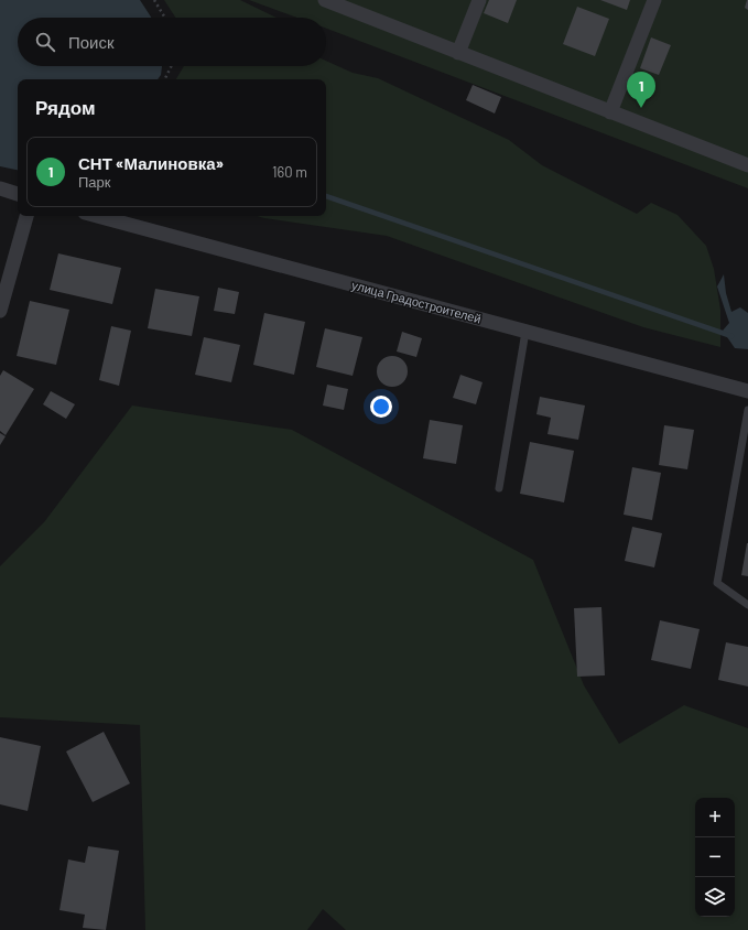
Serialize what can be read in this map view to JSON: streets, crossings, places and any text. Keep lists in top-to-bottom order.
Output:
{
  "streets": {
    "street": ["улица Градостроителей"]
  },
  "page": {
    "search": "Поиск",
    "pins": "1",
    "heading": "Рядом",
    "list": [
      {
        "mark": "1",
        "name": "СНТ «Малиновка»",
        "note": "Парк",
        "value": "160 m"
      }
    ],
    "map_buttons": ["+", "−"]
  }
}
